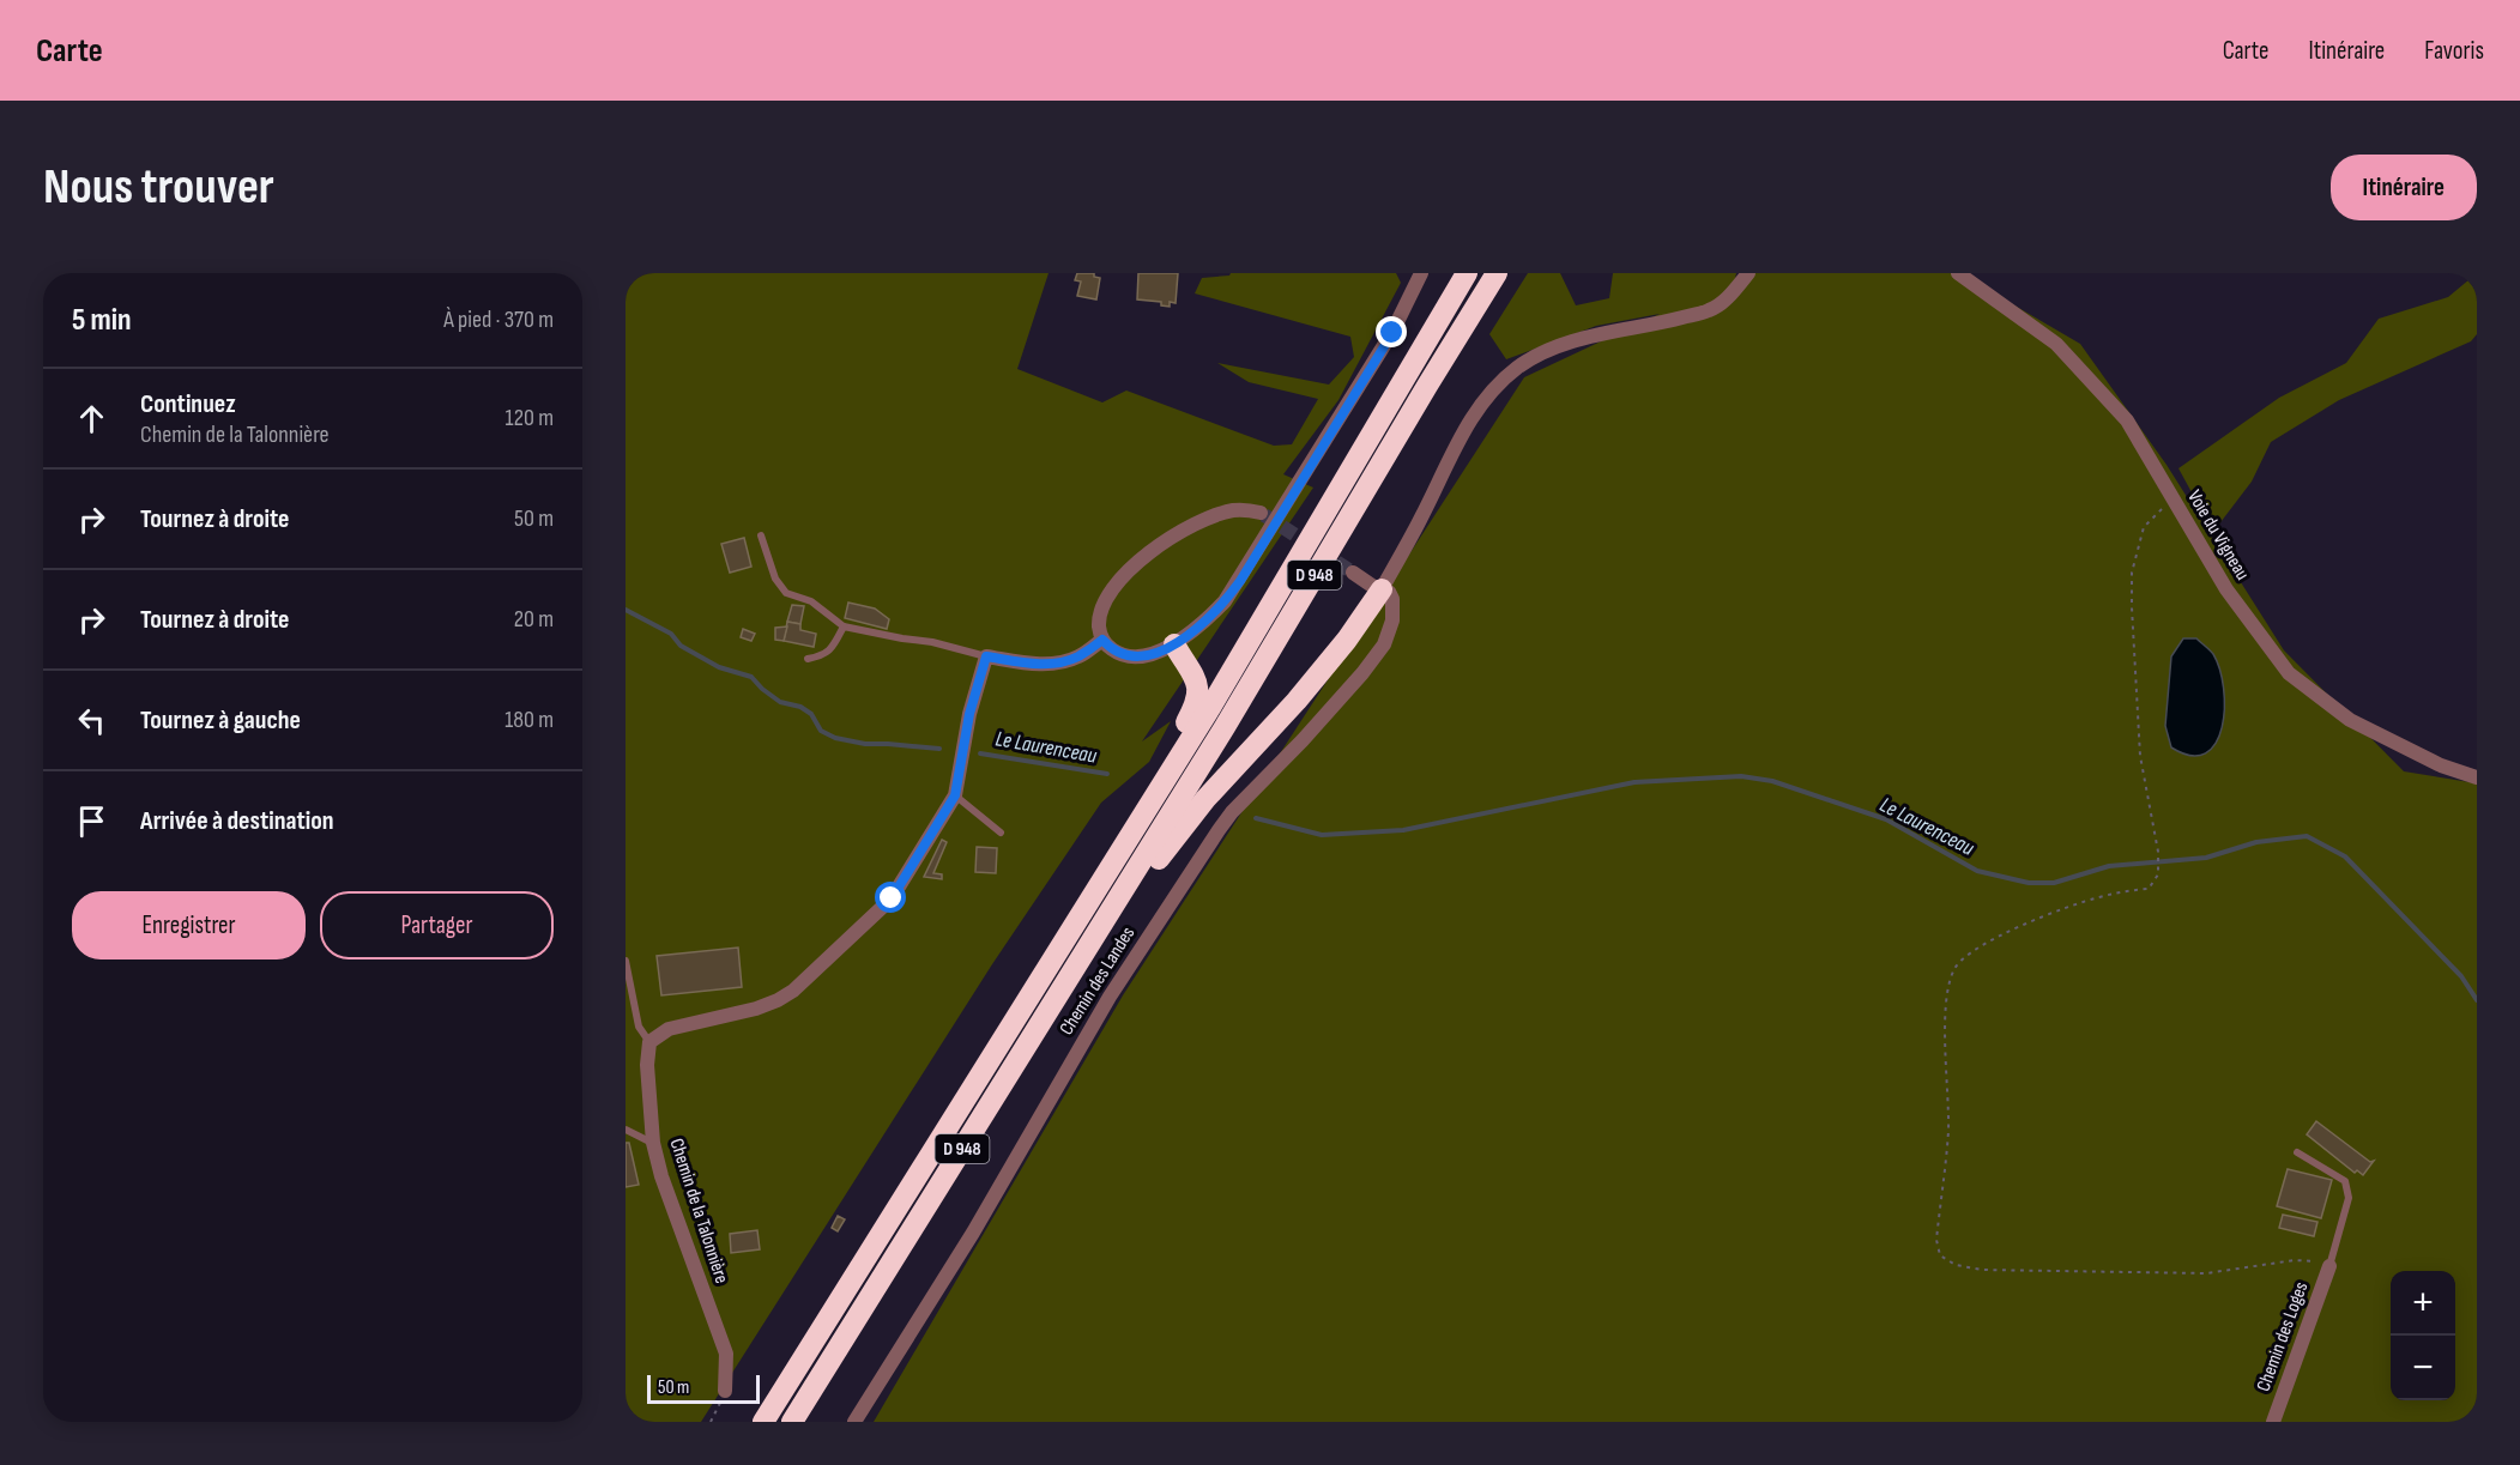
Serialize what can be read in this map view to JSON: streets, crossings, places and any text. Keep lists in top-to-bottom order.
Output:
{
  "streets": {
    "highway": ["D 948"],
    "street": [
      "Voie du Vigneau",
      "Chemin des Landes",
      "Chemin de la Talonnière",
      "Chemin des Loges"
    ]
  },
  "water": ["Le Laurenceau"],
  "scale_bar": "50 m",
  "page": {
    "header": "Carte",
    "nav": ["Carte", "Itinéraire", "Favoris"],
    "buttons": [
      "Itinéraire",
      ["Enregistrer", "Partager"]
    ],
    "title": "Nous trouver",
    "heading": ["5 min", "À pied · 370 m"],
    "list": [
      ["Continuez", "Chemin de la Talonnière", "120 m"],
      ["Tournez à droite", "50 m"],
      ["Tournez à droite", "20 m"],
      ["Tournez à gauche", "180 m"],
      "Arrivée à destination"
    ],
    "map_buttons": ["+", "−"],
    "scale": "50 m"
  }
}
